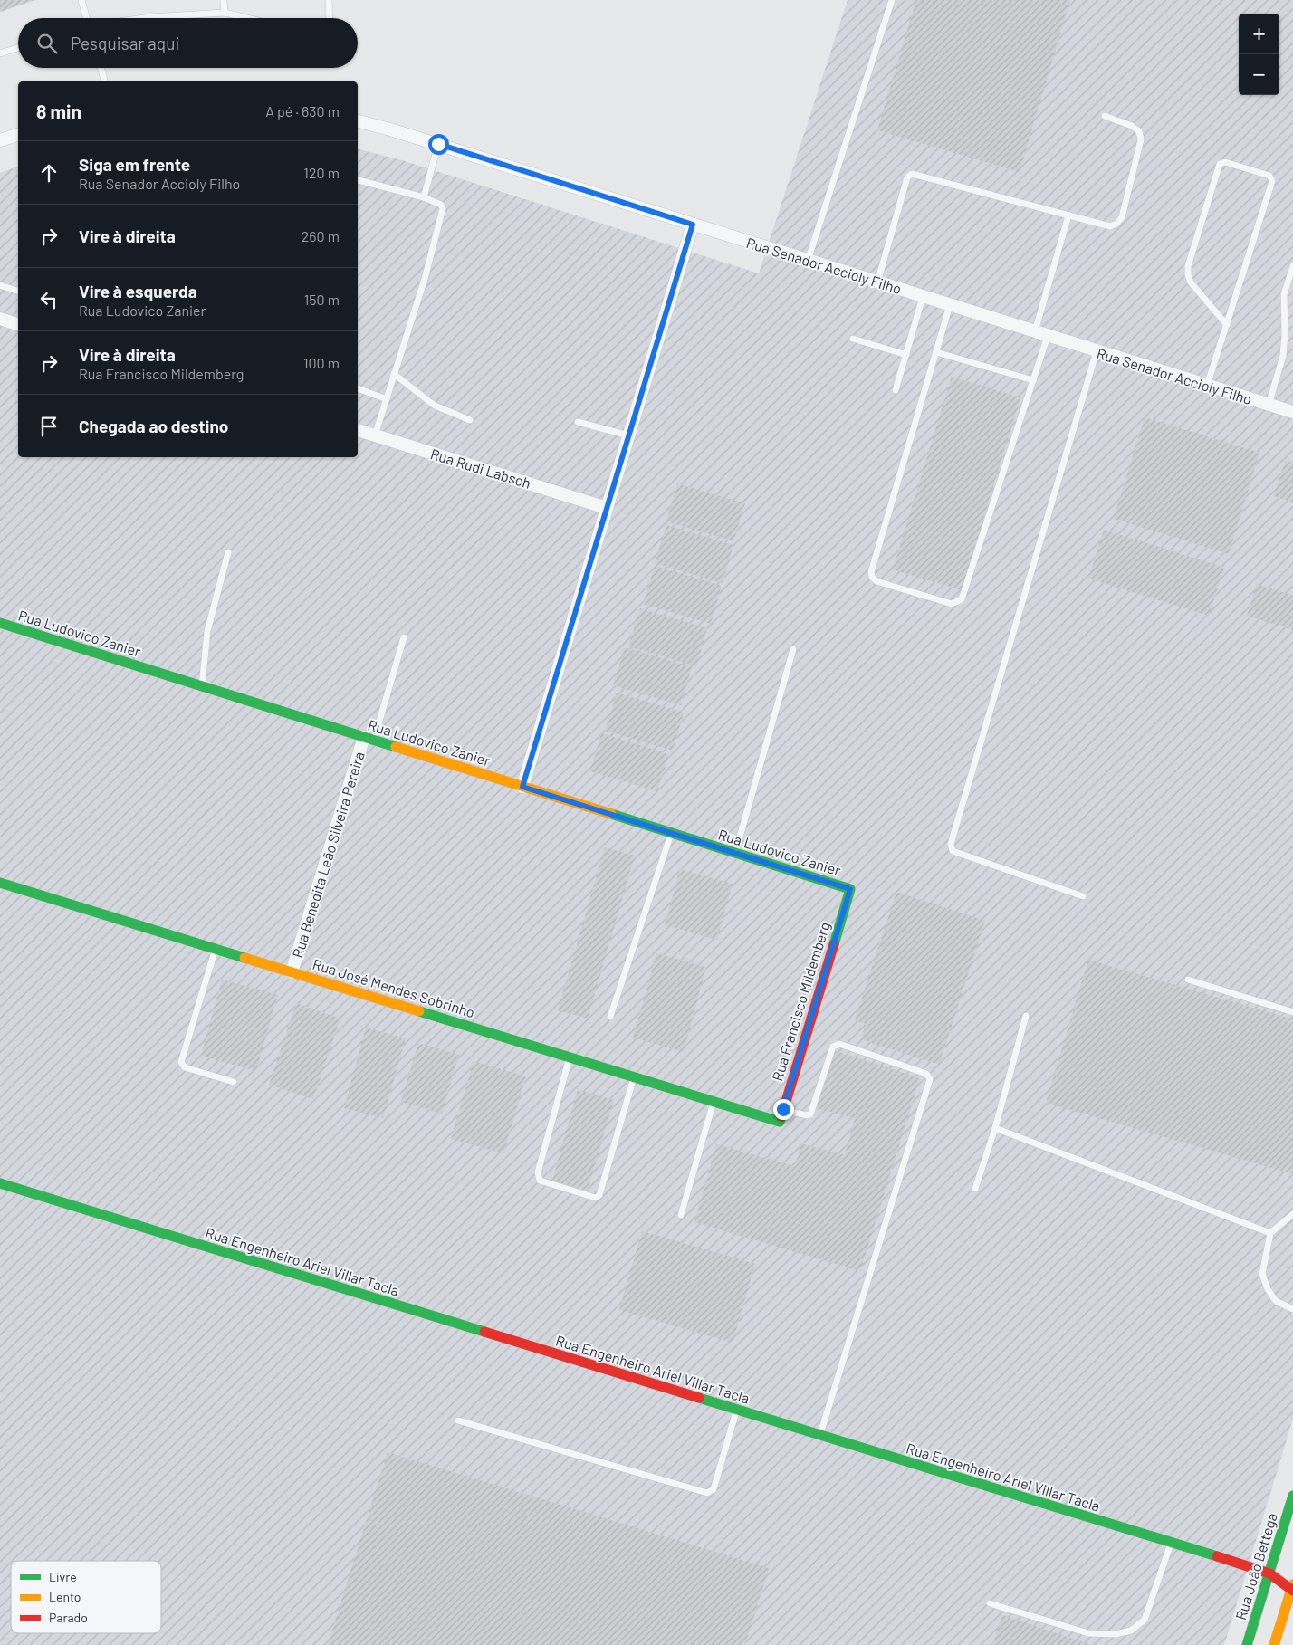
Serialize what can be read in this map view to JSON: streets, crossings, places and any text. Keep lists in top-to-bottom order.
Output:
{
  "streets": {
    "street": [
      "Rua Senador Accioly Filho",
      "Rua Rudi Labsch",
      "Rua Ludovico Zanier",
      "Rua Benedita Leão Silveira Pereira",
      "Rua José Mendes Sobrinho",
      "Rua Francisco Mildemberg",
      "Rua Engenheiro Ariel Villar Tacla",
      "Rua João Bettega"
    ]
  },
  "crossings": [
    ["Rua Ludovico Zanier", "Rua Benedita Leão Silveira Pereira"],
    ["Rua Ludovico Zanier", "Rua Francisco Mildemberg"],
    ["Rua Benedita Leão Silveira Pereira", "Rua José Mendes Sobrinho"],
    ["Rua José Mendes Sobrinho", "Rua Francisco Mildemberg"],
    ["Rua Engenheiro Ariel Villar Tacla", "Rua João Bettega"]
  ],
  "legend": ["Livre", "Lento", "Parado"],
  "page": {
    "map_buttons": ["+", "−"],
    "search": "Pesquisar aqui",
    "heading": ["8 min", "A pé · 630 m"],
    "list": [
      ["Siga em frente", "Rua Senador Accioly Filho", "120 m"],
      ["Vire à direita", "260 m"],
      ["Vire à esquerda", "Rua Ludovico Zanier", "150 m"],
      ["Vire à direita", "Rua Francisco Mildemberg", "100 m"],
      "Chegada ao destino"
    ]
  }
}
